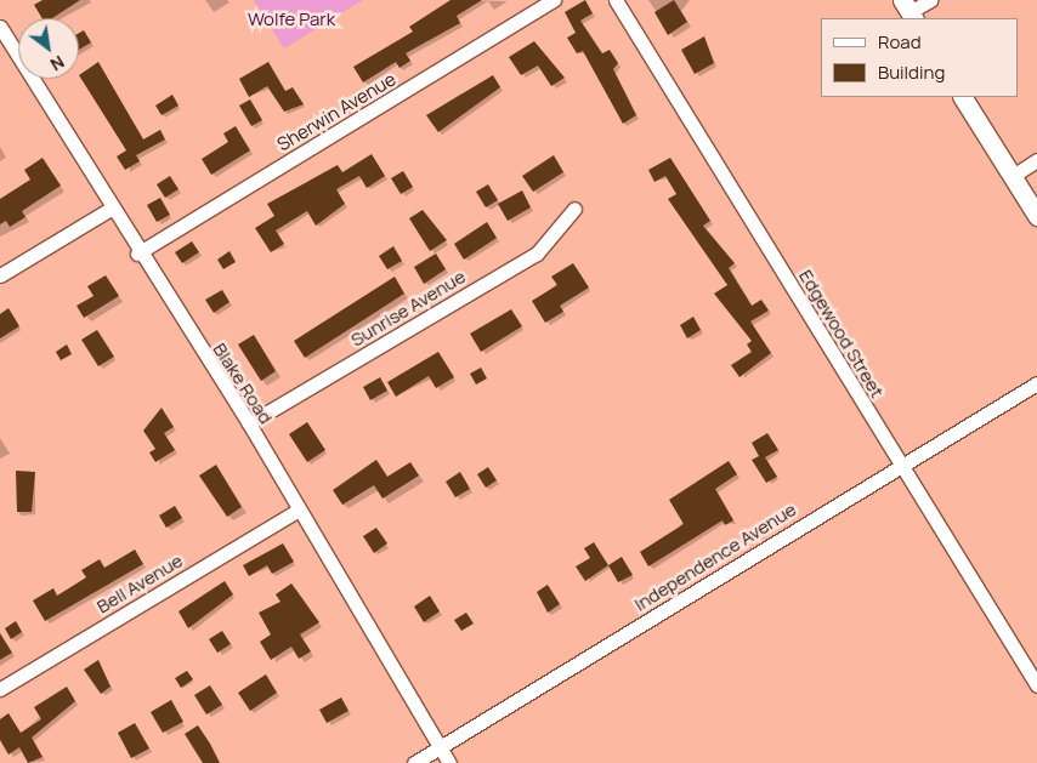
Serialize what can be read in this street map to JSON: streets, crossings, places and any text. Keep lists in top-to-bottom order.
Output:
{
  "streets": {
    "street": [
      "Sherwin Avenue",
      "Sunrise Avenue",
      "Edgewood Street",
      "Blake Road",
      "Independence Avenue",
      "Bell Avenue"
    ]
  },
  "crossings": [
    ["Sherwin Avenue", "Blake Road"],
    ["Sunrise Avenue", "Blake Road"],
    ["Edgewood Street", "Independence Avenue"],
    ["Blake Road", "Independence Avenue"],
    ["Blake Road", "Bell Avenue"]
  ],
  "parks": ["Wolfe Park"],
  "legend": ["Road", "Building"],
  "north": "bottom right"
}
